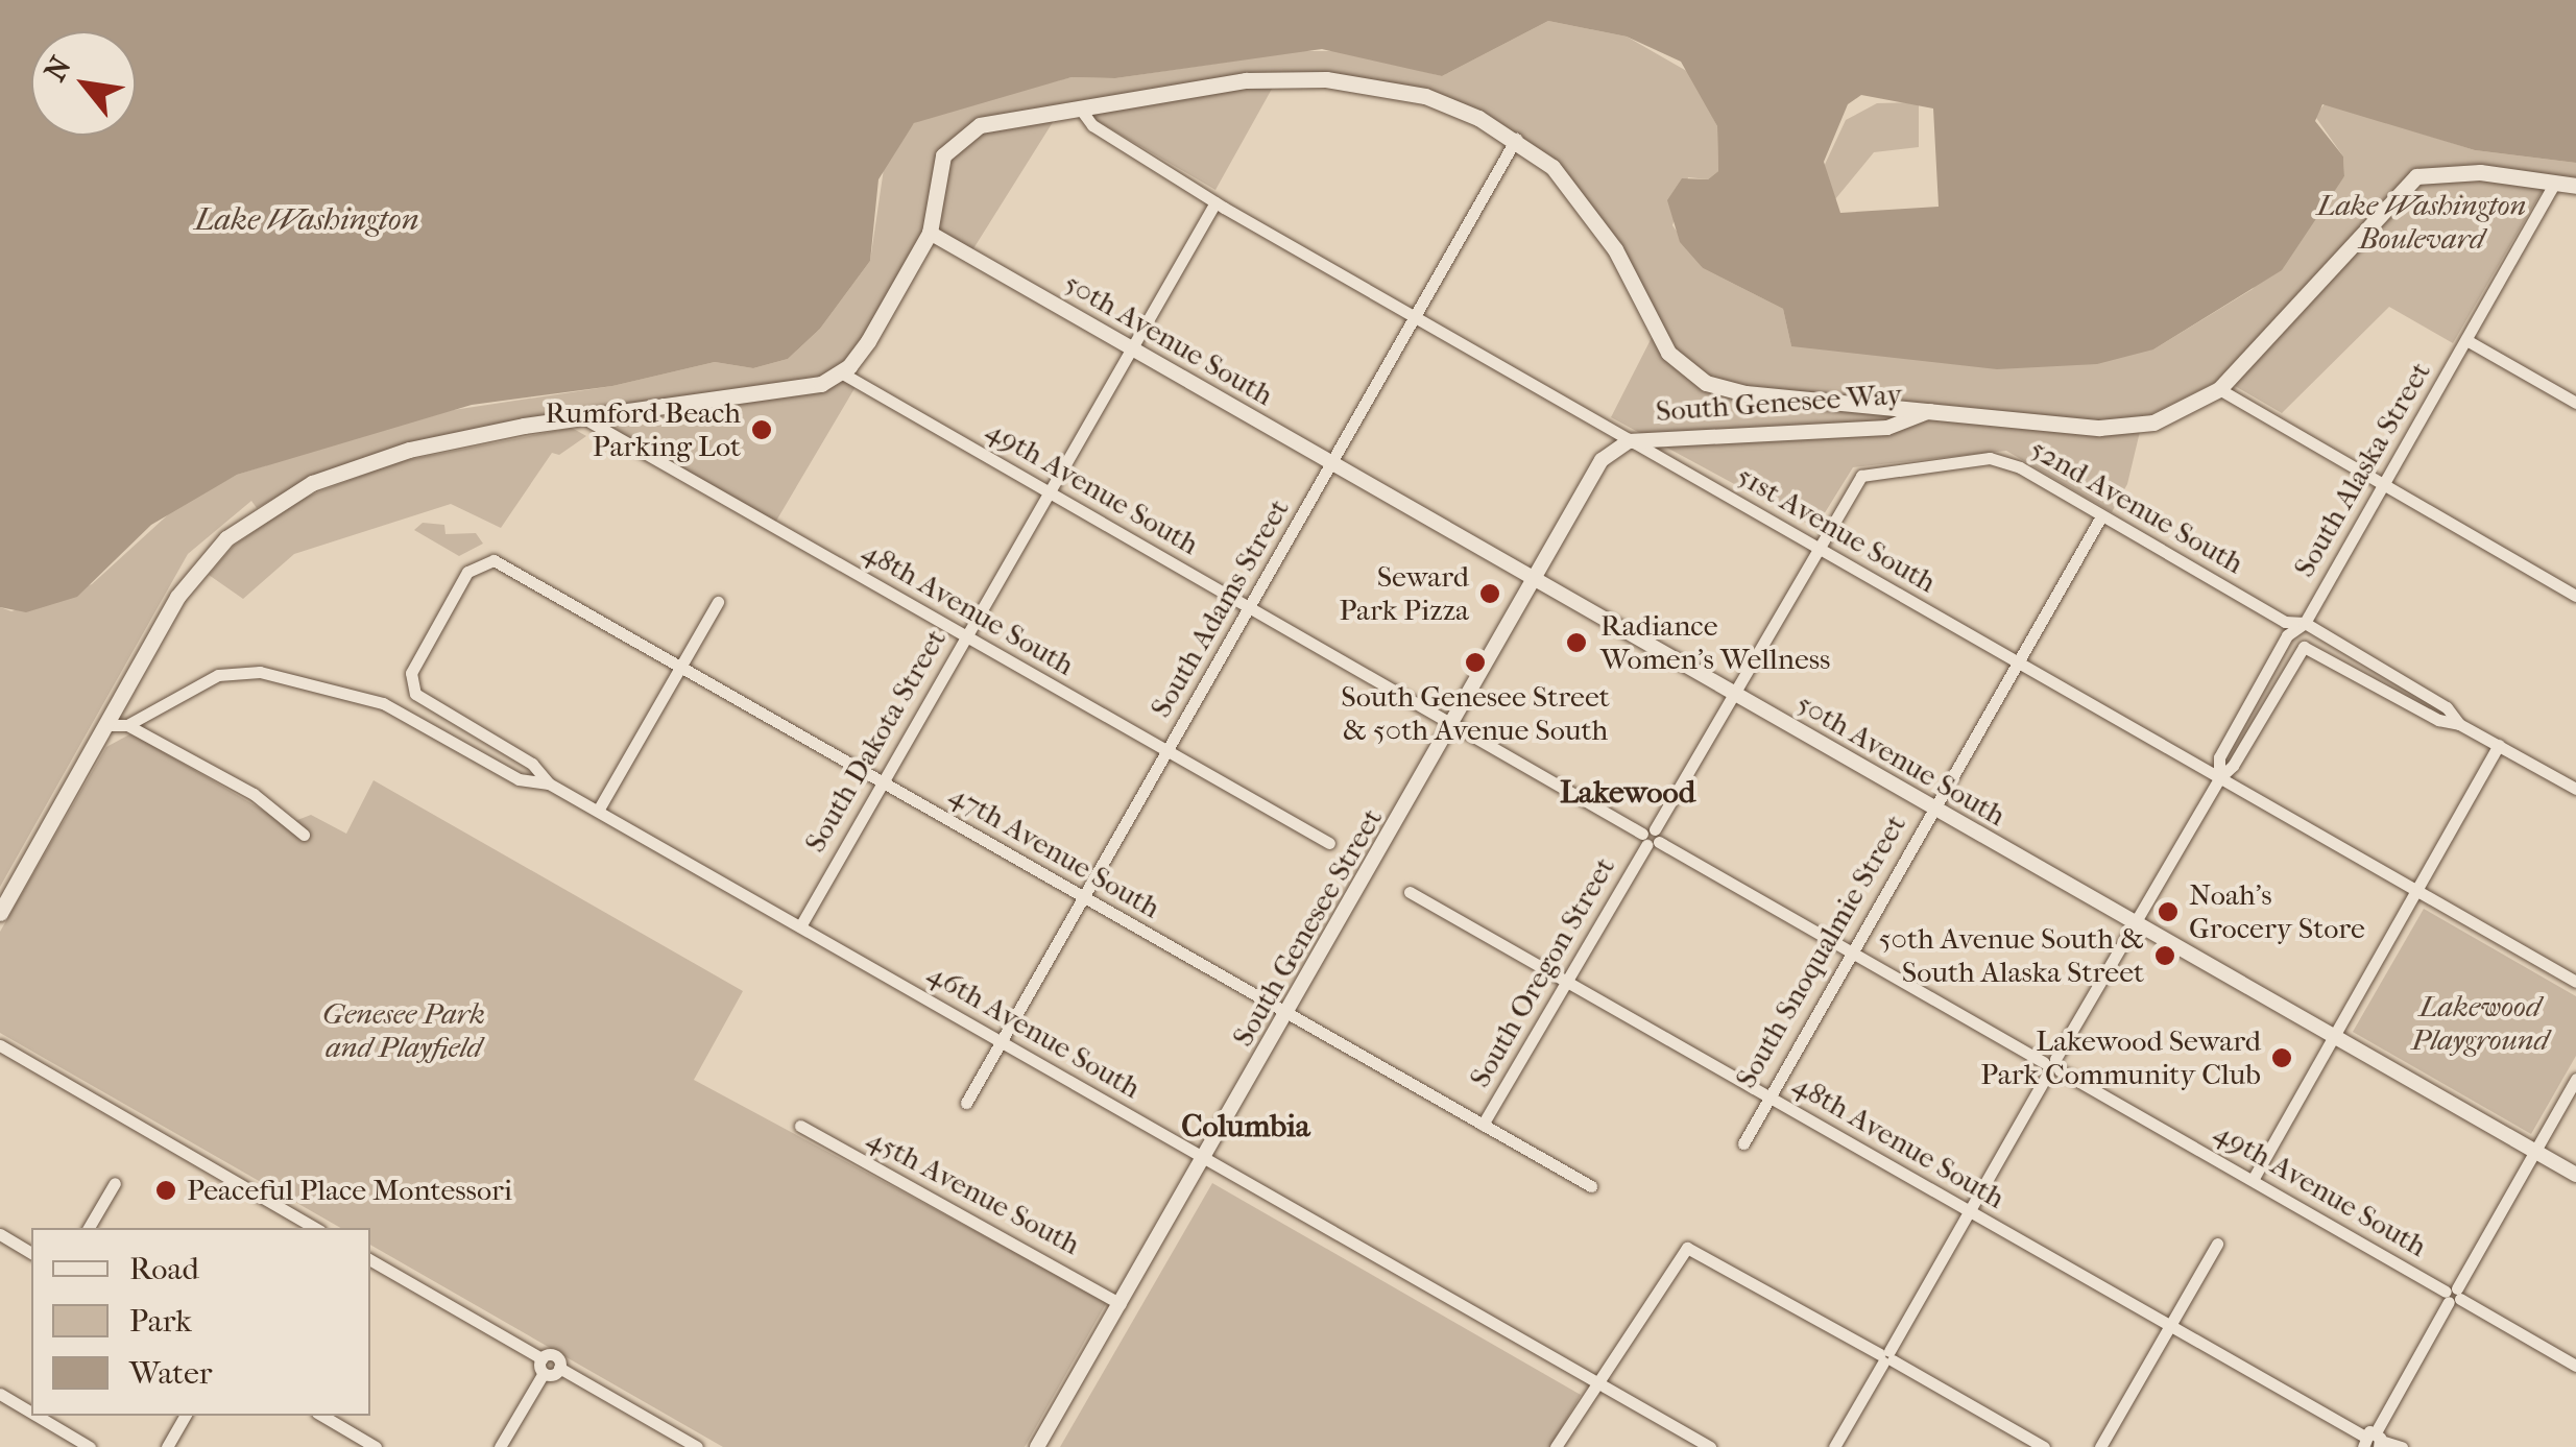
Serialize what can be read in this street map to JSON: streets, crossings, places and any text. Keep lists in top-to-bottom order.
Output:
{
  "streets": {
    "street": [
      "50th Avenue South",
      "South Genesee Way",
      "South Alaska Street",
      "49th Avenue South",
      "52nd Avenue South",
      "51st Avenue South",
      "48th Avenue South",
      "South Adams Street",
      "South Dakota Street",
      "47th Avenue South",
      "South Genesee Street",
      "South Snoqualmie Street",
      "South Oregon Street",
      "46th Avenue South",
      "45th Avenue South"
    ]
  },
  "crossings": [
    ["50th Avenue South", "South Alaska Street"],
    ["50th Avenue South", "South Adams Street"],
    ["50th Avenue South", "South Dakota Street"],
    ["50th Avenue South", "South Genesee Street"],
    ["50th Avenue South", "South Snoqualmie Street"],
    ["50th Avenue South", "South Oregon Street"],
    ["South Genesee Way", "51st Avenue South"],
    ["South Genesee Way", "South Genesee Street"],
    ["South Alaska Street", "49th Avenue South"],
    ["South Alaska Street", "52nd Avenue South"],
    ["South Alaska Street", "51st Avenue South"],
    ["South Alaska Street", "48th Avenue South"],
    ["49th Avenue South", "South Adams Street"],
    ["49th Avenue South", "South Dakota Street"],
    ["49th Avenue South", "South Genesee Street"],
    ["49th Avenue South", "South Snoqualmie Street"],
    ["49th Avenue South", "South Oregon Street"],
    ["52nd Avenue South", "South Snoqualmie Street"],
    ["52nd Avenue South", "South Oregon Street"],
    ["51st Avenue South", "South Adams Street"],
    ["51st Avenue South", "South Dakota Street"],
    ["51st Avenue South", "South Genesee Street"],
    ["51st Avenue South", "South Snoqualmie Street"],
    ["51st Avenue South", "South Oregon Street"],
    ["48th Avenue South", "South Adams Street"],
    ["48th Avenue South", "South Dakota Street"],
    ["48th Avenue South", "South Snoqualmie Street"],
    ["48th Avenue South", "South Oregon Street"],
    ["South Adams Street", "47th Avenue South"],
    ["South Adams Street", "46th Avenue South"],
    ["South Dakota Street", "47th Avenue South"],
    ["South Dakota Street", "46th Avenue South"],
    ["47th Avenue South", "South Genesee Street"],
    ["47th Avenue South", "South Oregon Street"],
    ["47th Avenue South", "46th Avenue South"],
    ["South Genesee Street", "46th Avenue South"],
    ["South Genesee Street", "45th Avenue South"]
  ],
  "districts": ["Lakewood", "Columbia"],
  "water": ["Lake Washington"],
  "parks": ["Lake Washington Boulevard", "Lakewood Playground", "Genesee Park and Playfield"],
  "places": [
    "Rumford Beach Parking Lot",
    "Seward Park Pizza",
    "Radiance Women's Wellness",
    "South Genesee Street & 50th Avenue South",
    "Noah's Grocery Store",
    "50th Avenue South & South Alaska Street",
    "Lakewood Seward Park Community Club",
    "Peaceful Place Montessori"
  ],
  "legend": ["Road", "Park", "Water"],
  "north": "top left"
}
